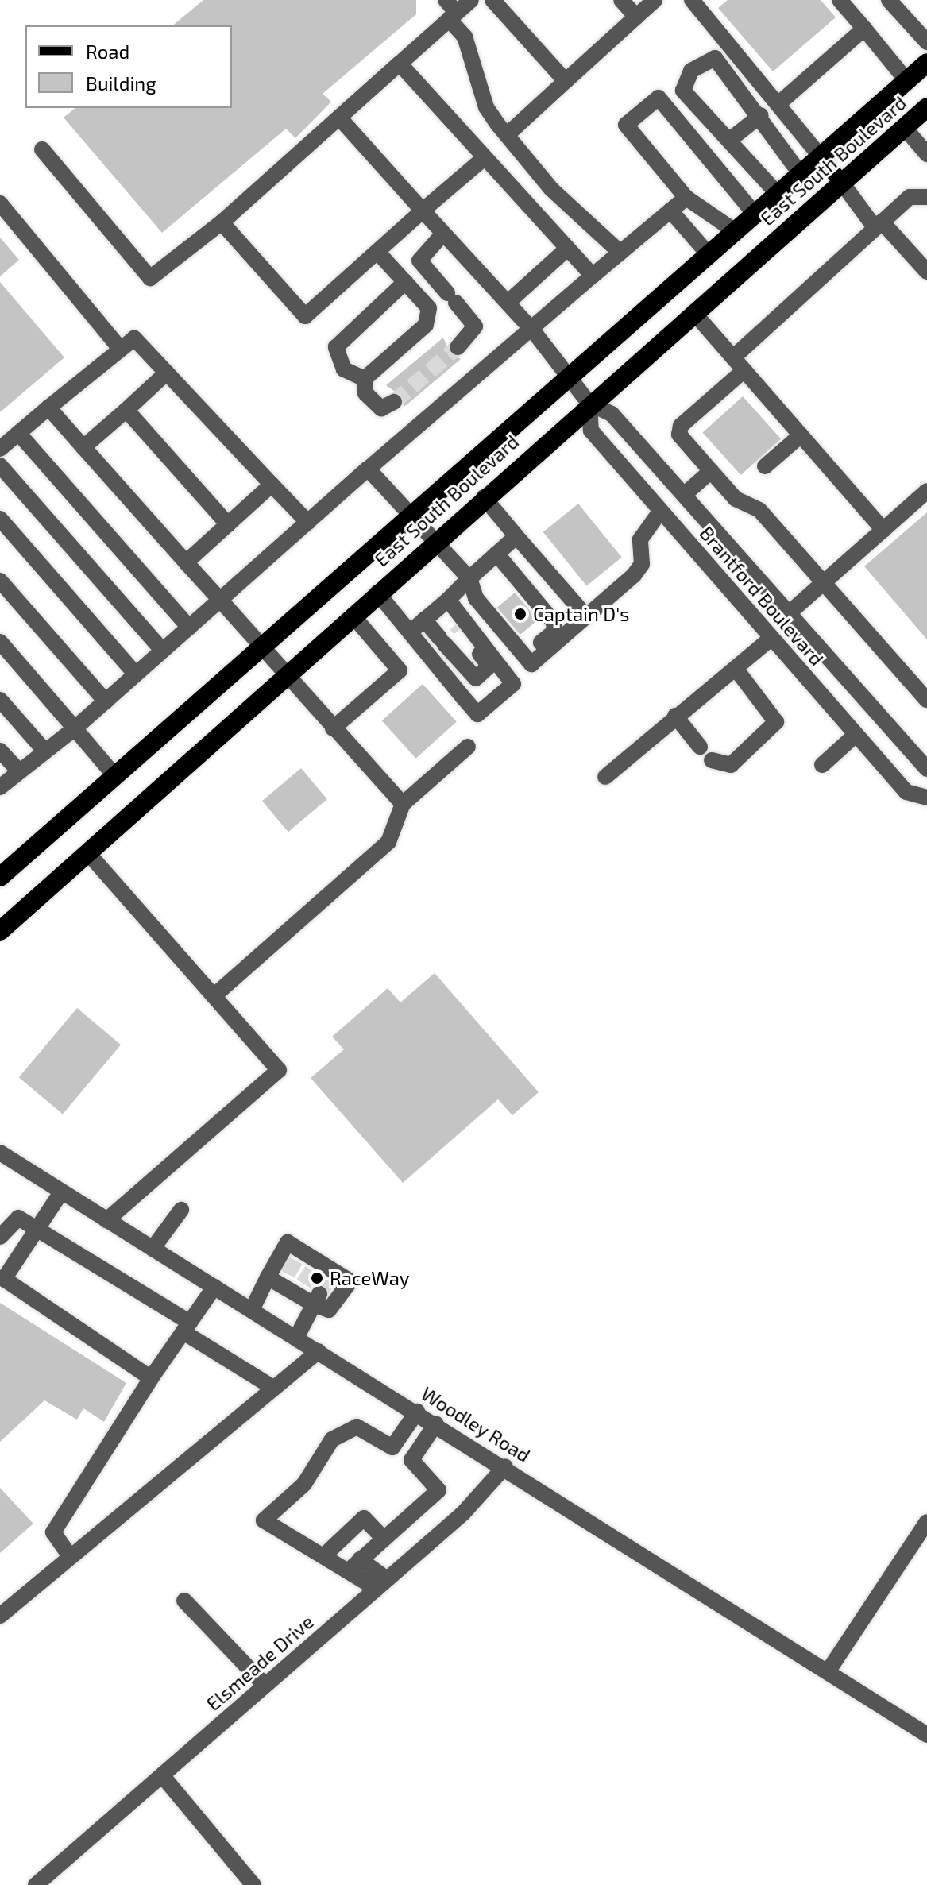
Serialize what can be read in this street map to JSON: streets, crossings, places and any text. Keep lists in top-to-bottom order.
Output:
{
  "streets": {
    "highway": ["East South Boulevard"],
    "street": ["Brantford Boulevard", "Woodley Road", "Elsmeade Drive"]
  },
  "crossings": [
    ["East South Boulevard", "Brantford Boulevard"],
    ["Woodley Road", "Elsmeade Drive"]
  ],
  "places": ["Captain D's", "RaceWay"],
  "legend": ["Road", "Building"]
}
